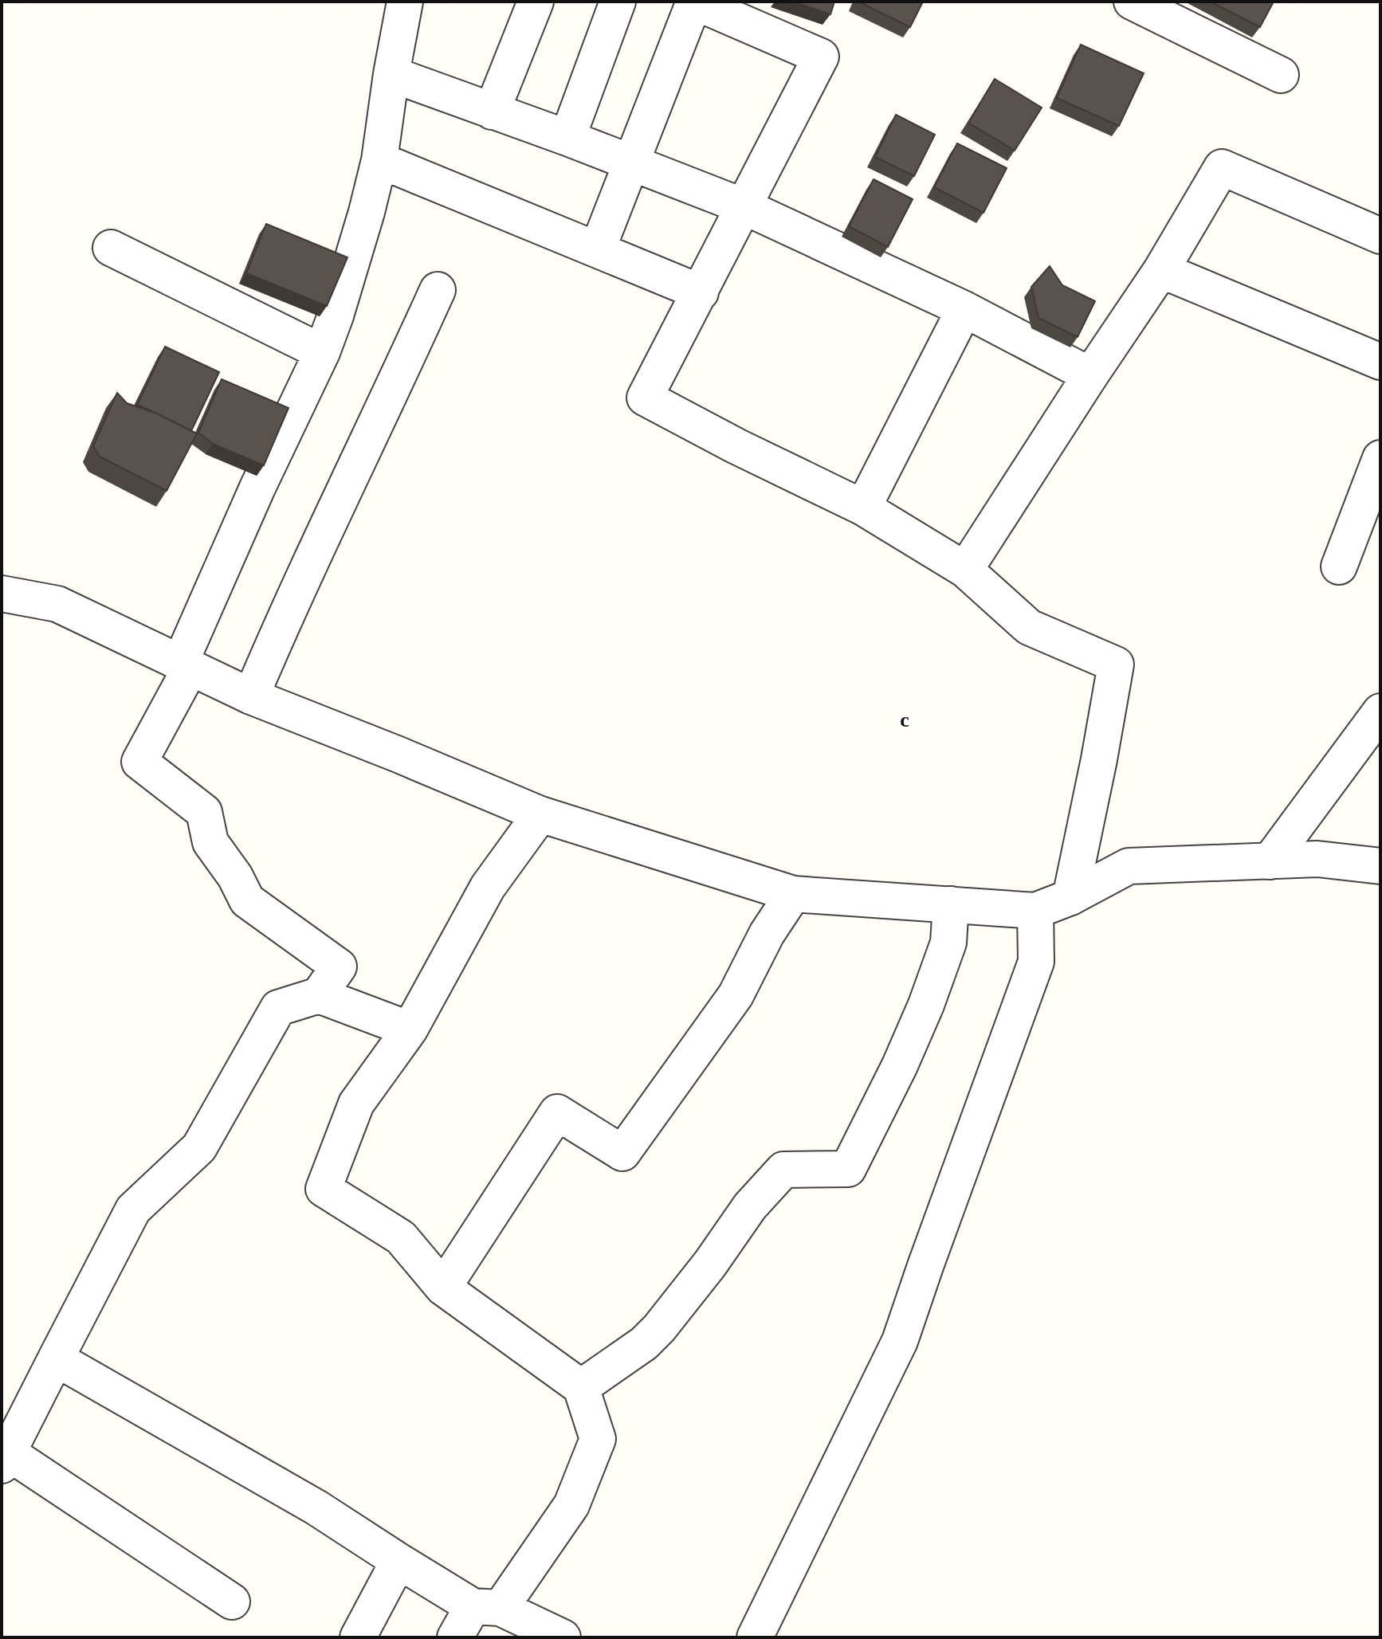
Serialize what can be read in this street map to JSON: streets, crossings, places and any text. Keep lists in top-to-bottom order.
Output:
{
  "districts": ["c"]
}
